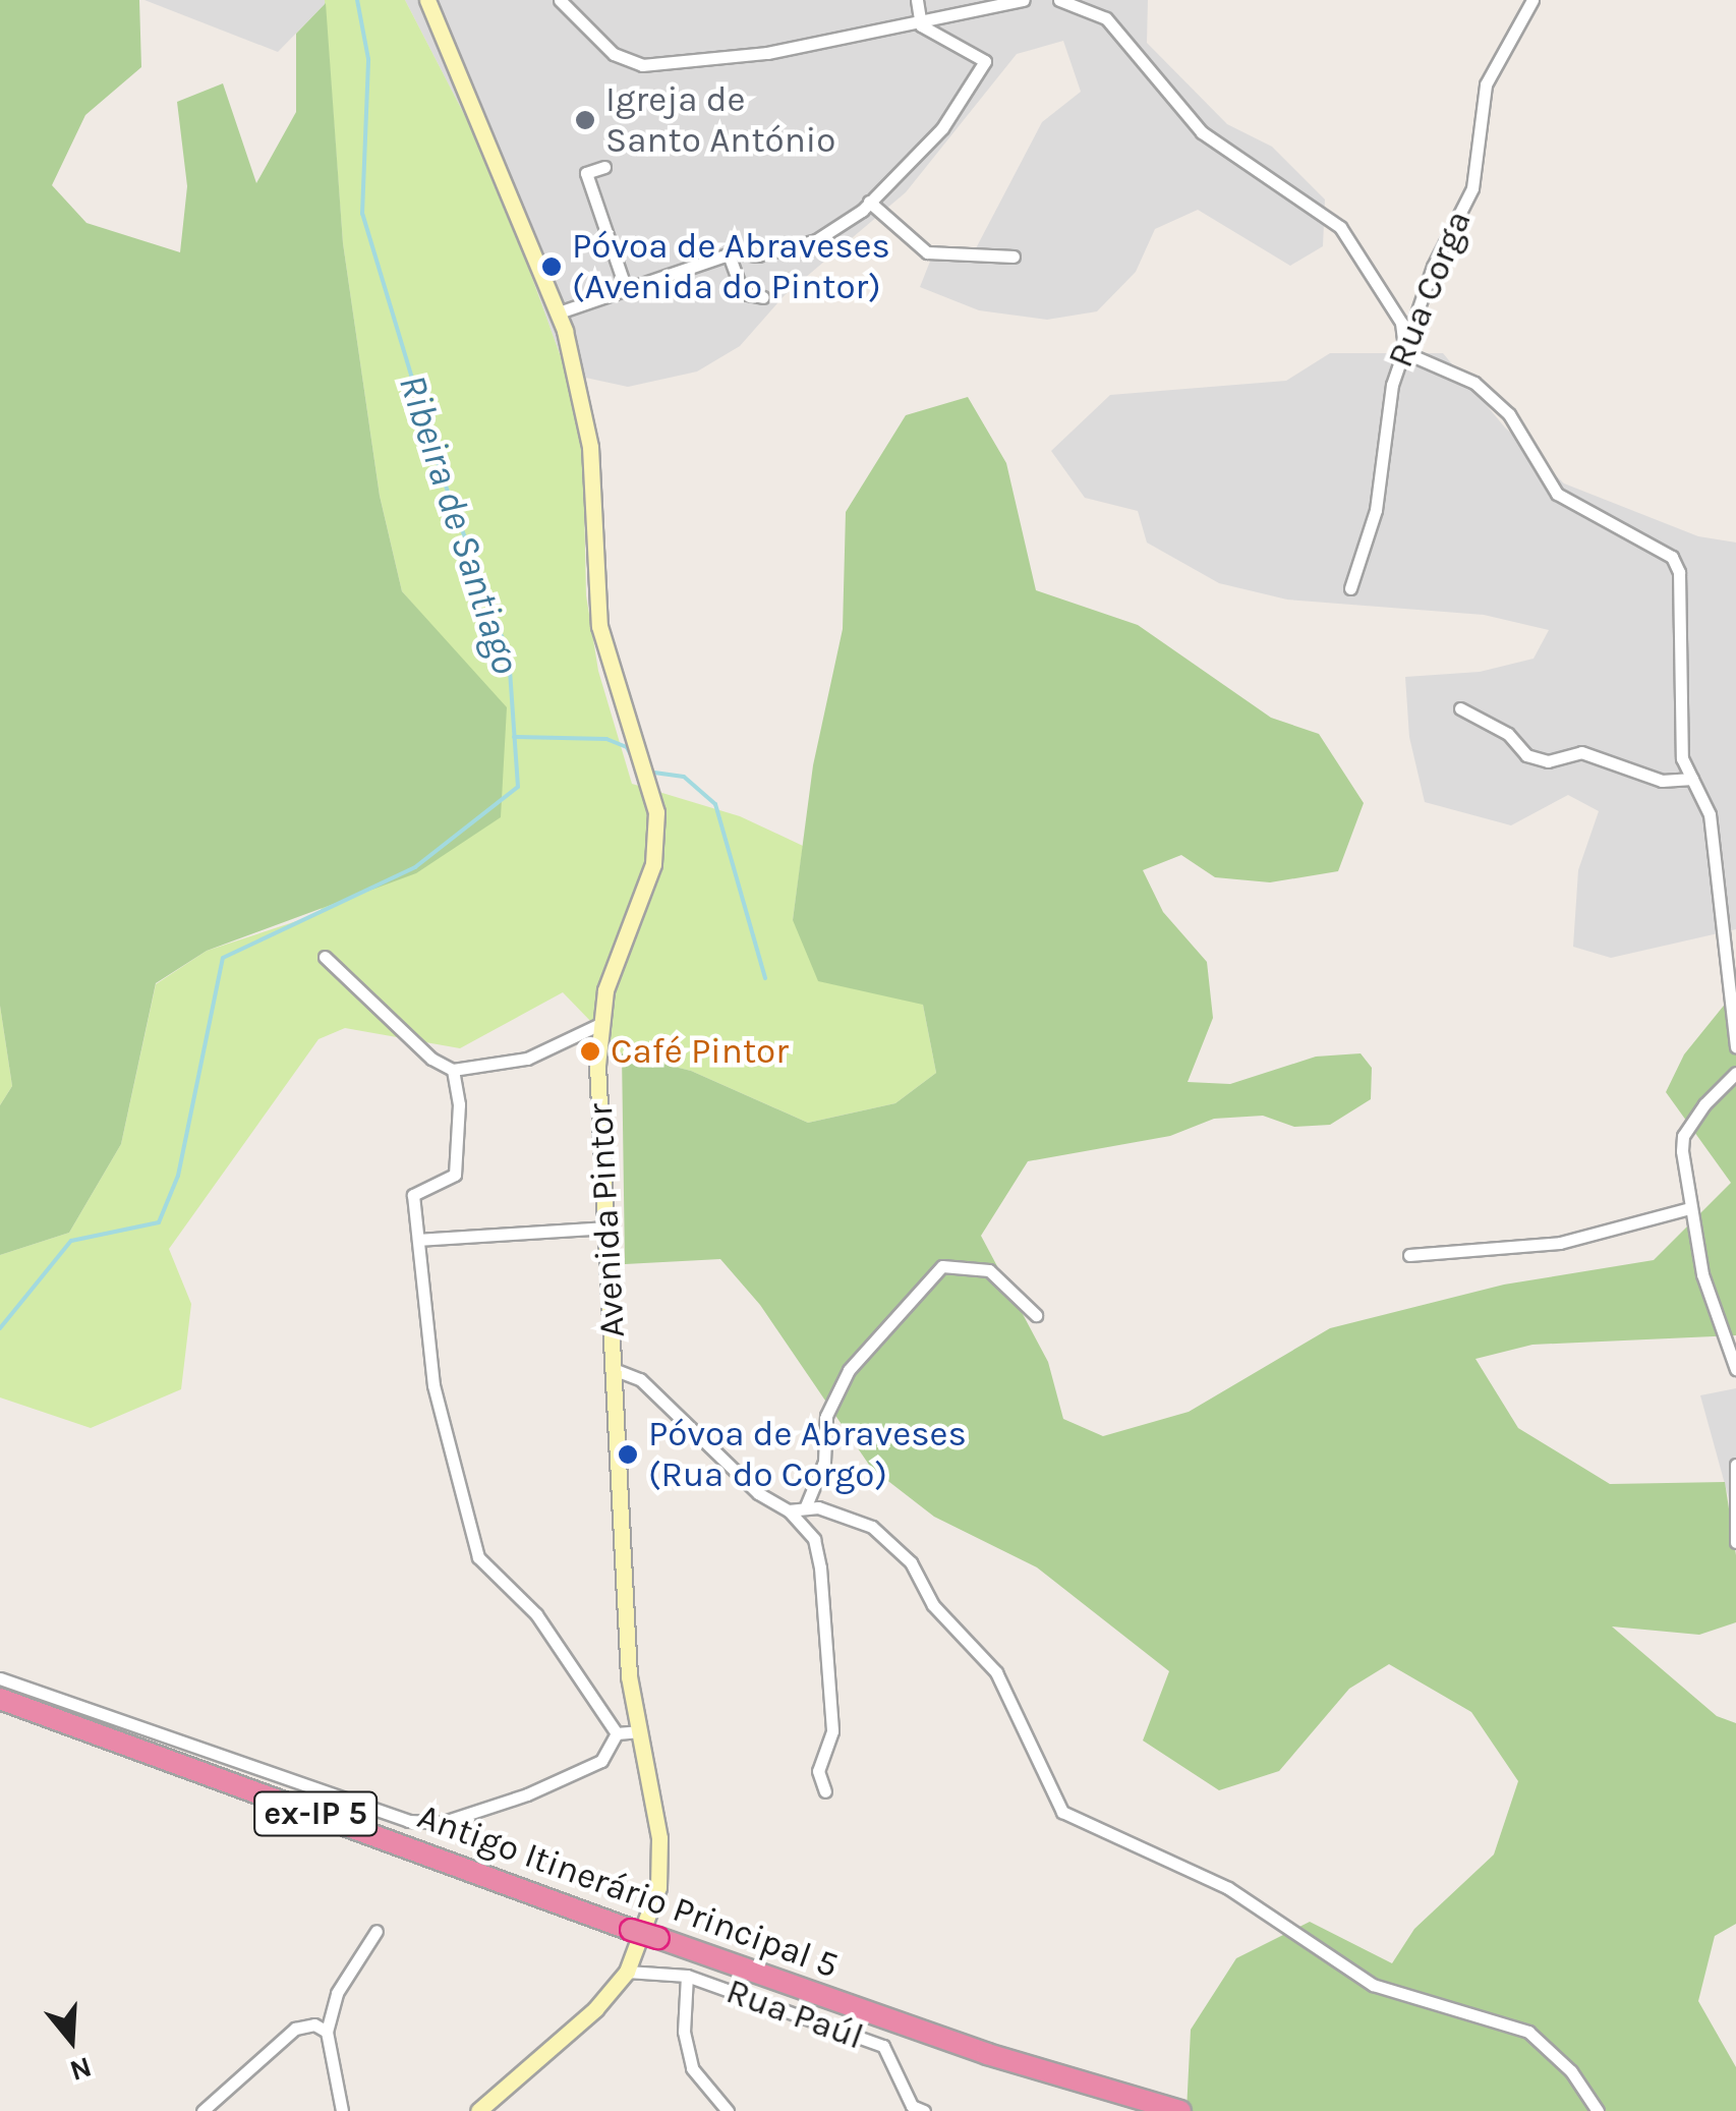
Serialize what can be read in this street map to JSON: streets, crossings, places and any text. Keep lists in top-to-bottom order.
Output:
{
  "streets": {
    "highway": ["ex-IP 5", "Antigo Itinerário Principal 5"],
    "street": ["Rua Corga", "Avenida Pintor", "Rua Paúl"]
  },
  "crossings": [
    ["Avenida Pintor", "Rua Paúl"]
  ],
  "water": ["Ribeira de Santiago"],
  "places": [
    "Igreja de Santo António",
    "Póvoa de Abraveses (Avenida do Pintor)",
    "Café Pintor",
    "Póvoa de Abraveses (Rua do Corgo)"
  ],
  "north": "bottom"
}
